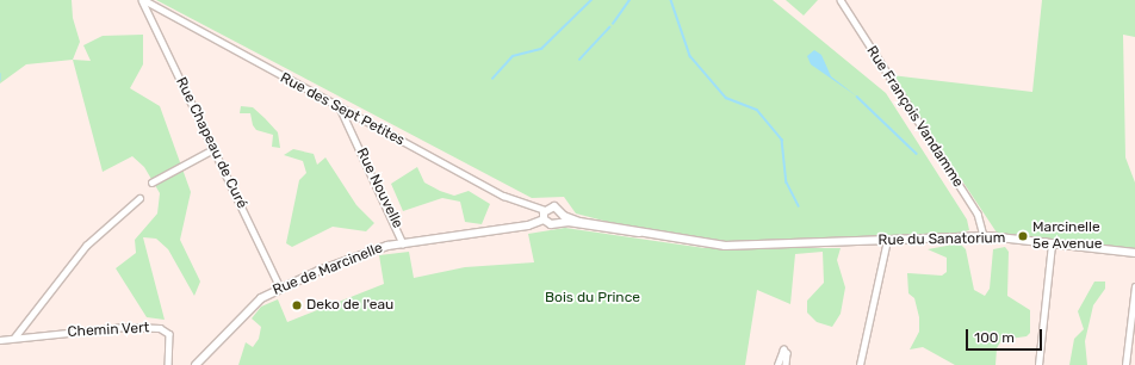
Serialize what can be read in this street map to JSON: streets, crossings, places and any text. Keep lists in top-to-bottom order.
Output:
{
  "streets": {
    "street": [
      "Rue des Sept Petites",
      "Rue François Vandamme",
      "Rue Chapeau de Curé",
      "Rue Nouvelle",
      "Rue du Sanatorium",
      "Rue de Marcinelle",
      "Chemin Vert"
    ]
  },
  "crossings": [
    ["Rue des Sept Petites", "Rue Chapeau de Curé"],
    ["Rue des Sept Petites", "Rue Nouvelle"],
    ["Rue des Sept Petites", "Rue de Marcinelle"],
    ["Rue François Vandamme", "Rue du Sanatorium"],
    ["Rue Chapeau de Curé", "Rue de Marcinelle"],
    ["Rue Nouvelle", "Rue de Marcinelle"],
    ["Rue du Sanatorium", "Rue de Marcinelle"]
  ],
  "parks": ["Bois du Prince"],
  "places": ["Marcinelle 5e Avenue", "Deko de l'eau"],
  "scale_bar": "100 m"
}
